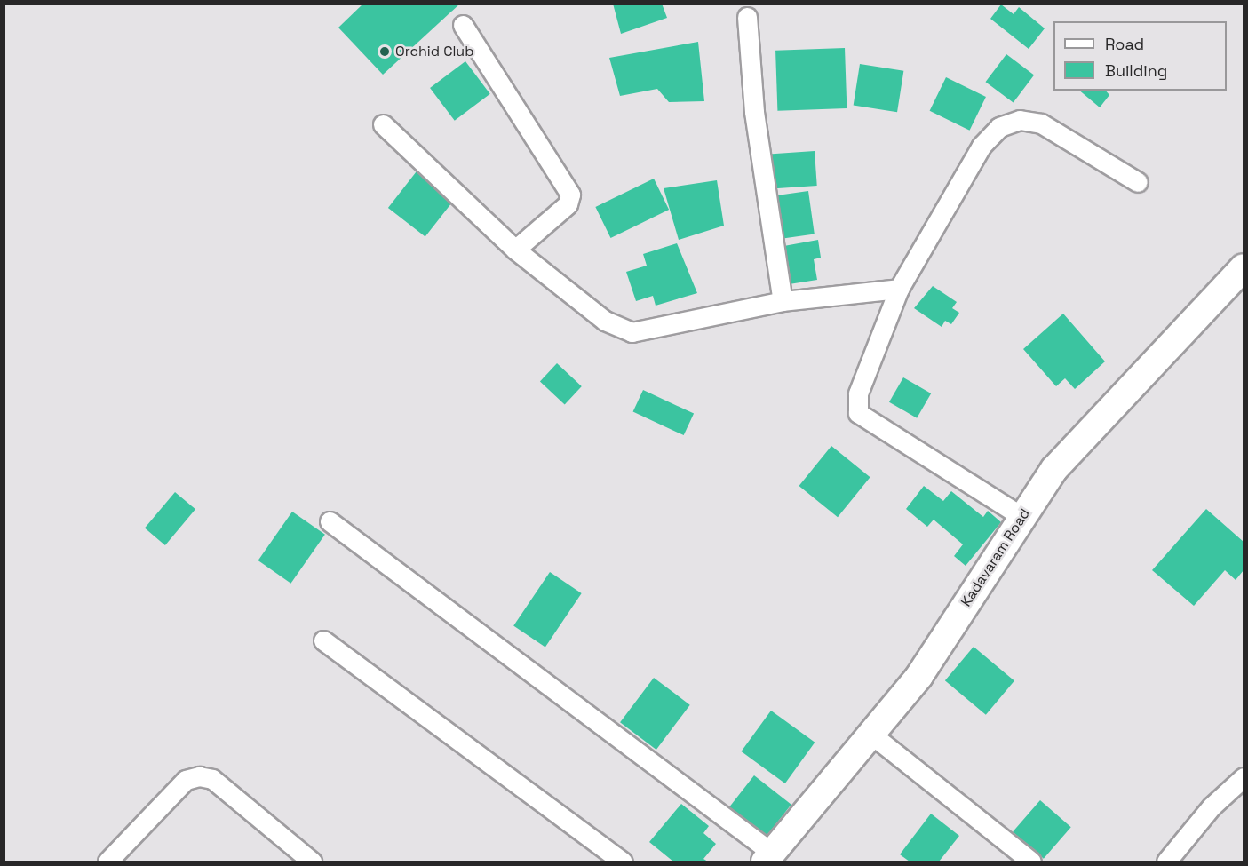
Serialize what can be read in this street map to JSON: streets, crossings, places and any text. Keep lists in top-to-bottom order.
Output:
{
  "streets": {
    "main road": ["Kadavaram Road"]
  },
  "places": ["Orchid Club"],
  "legend": ["Road", "Building"]
}
